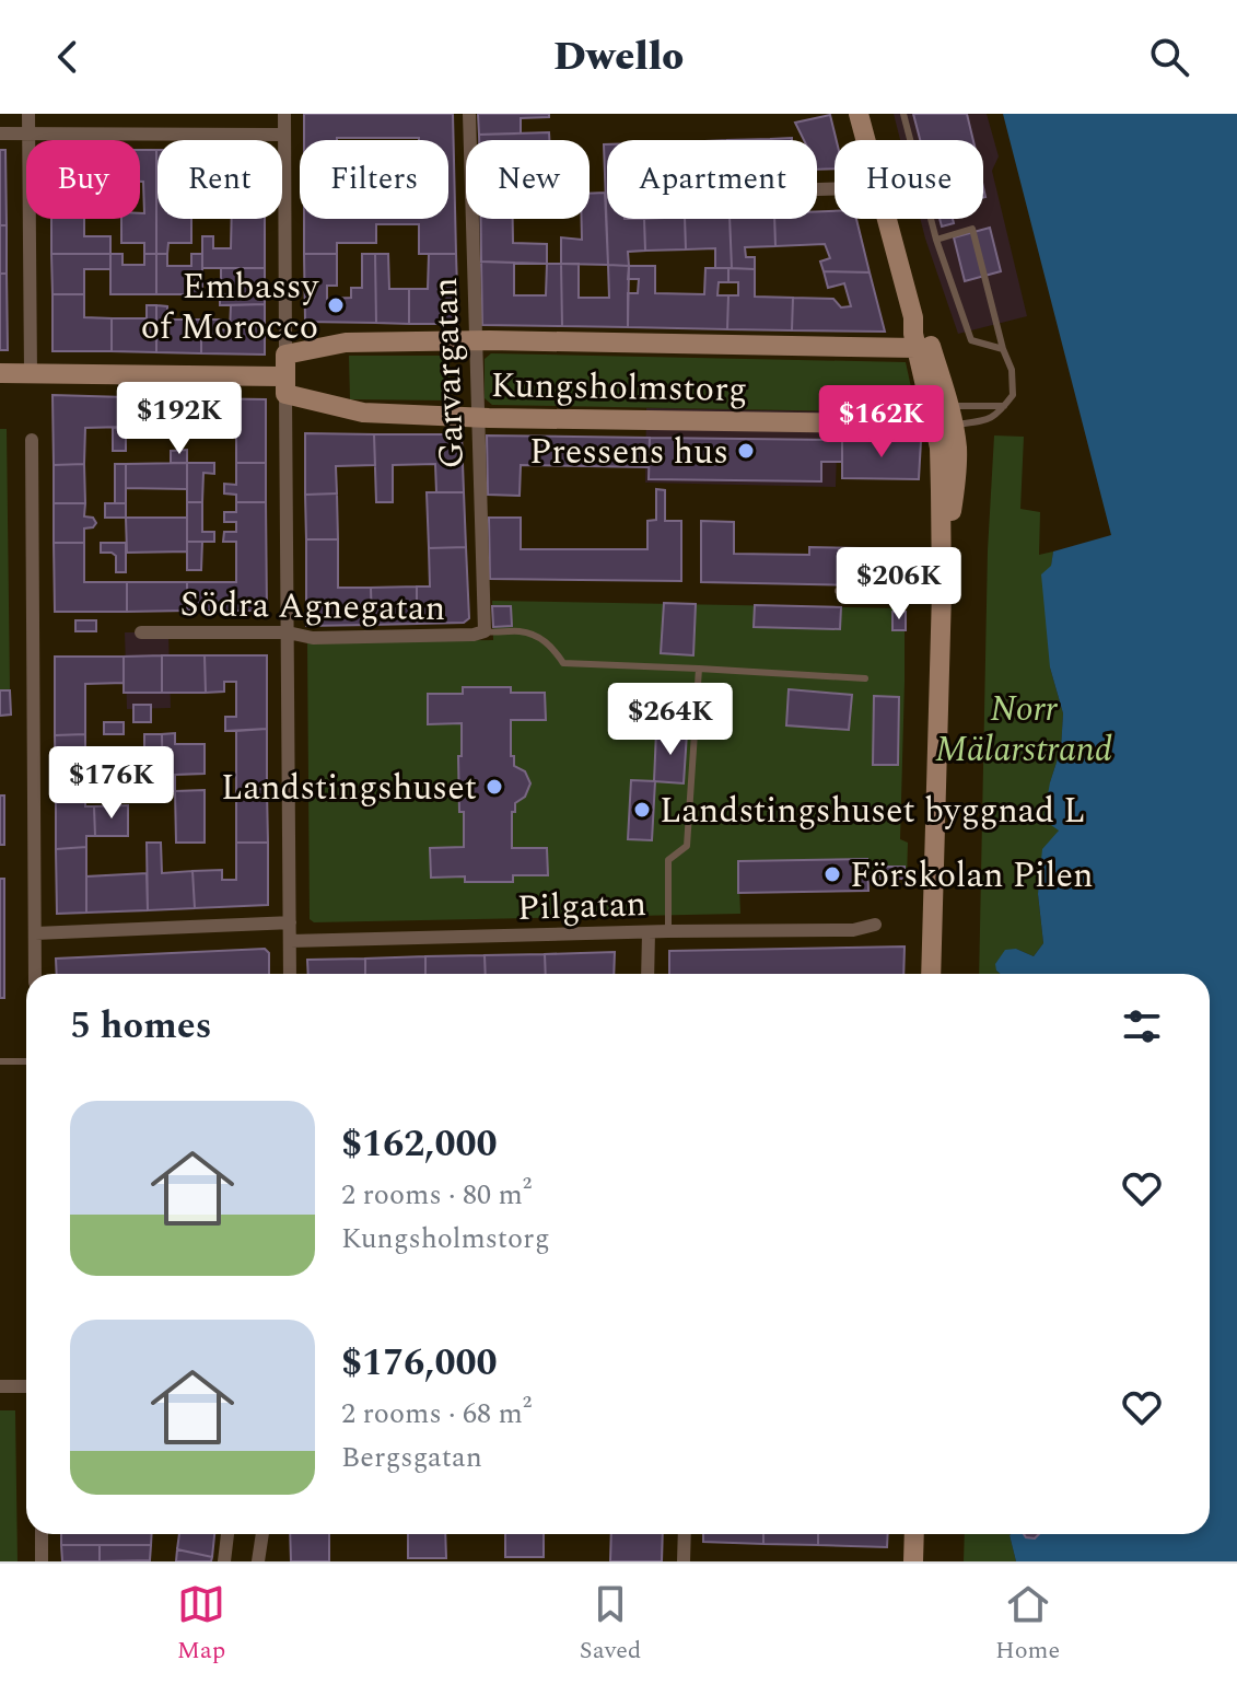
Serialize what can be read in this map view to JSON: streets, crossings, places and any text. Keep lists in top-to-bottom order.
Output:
{
  "streets": {
    "street": [
      "Garvargatan",
      "Kungsholmstorg",
      "Södra Agnegatan",
      "Pilgatan"
    ]
  },
  "crossings": [
    ["Garvargatan", "Kungsholmstorg"],
    ["Garvargatan", "Södra Agnegatan"]
  ],
  "parks": ["Norr Mälarstrand"],
  "places": [
    "Embassy of Morocco",
    "Pressens hus",
    "Landstingshuset",
    "Landstingshuset byggnad L",
    "Förskolan Pilen"
  ],
  "page": {
    "header": "Dwello",
    "chip": [
      "Buy",
      "Rent",
      "Filters",
      "New",
      "Apartment",
      "House"
    ],
    "price": [
      "$192K",
      "$162K",
      "$206K",
      "$264K",
      "$176K"
    ],
    "heading": "5 homes",
    "list": [
      {
        "name": "$162,000",
        "note": "2 rooms · 80 m² · Kungsholmstorg"
      },
      {
        "name": "$176,000",
        "note": "2 rooms · 68 m² · Bergsgatan"
      }
    ],
    "tabs": ["Map", "Saved", "Home"]
  }
}
